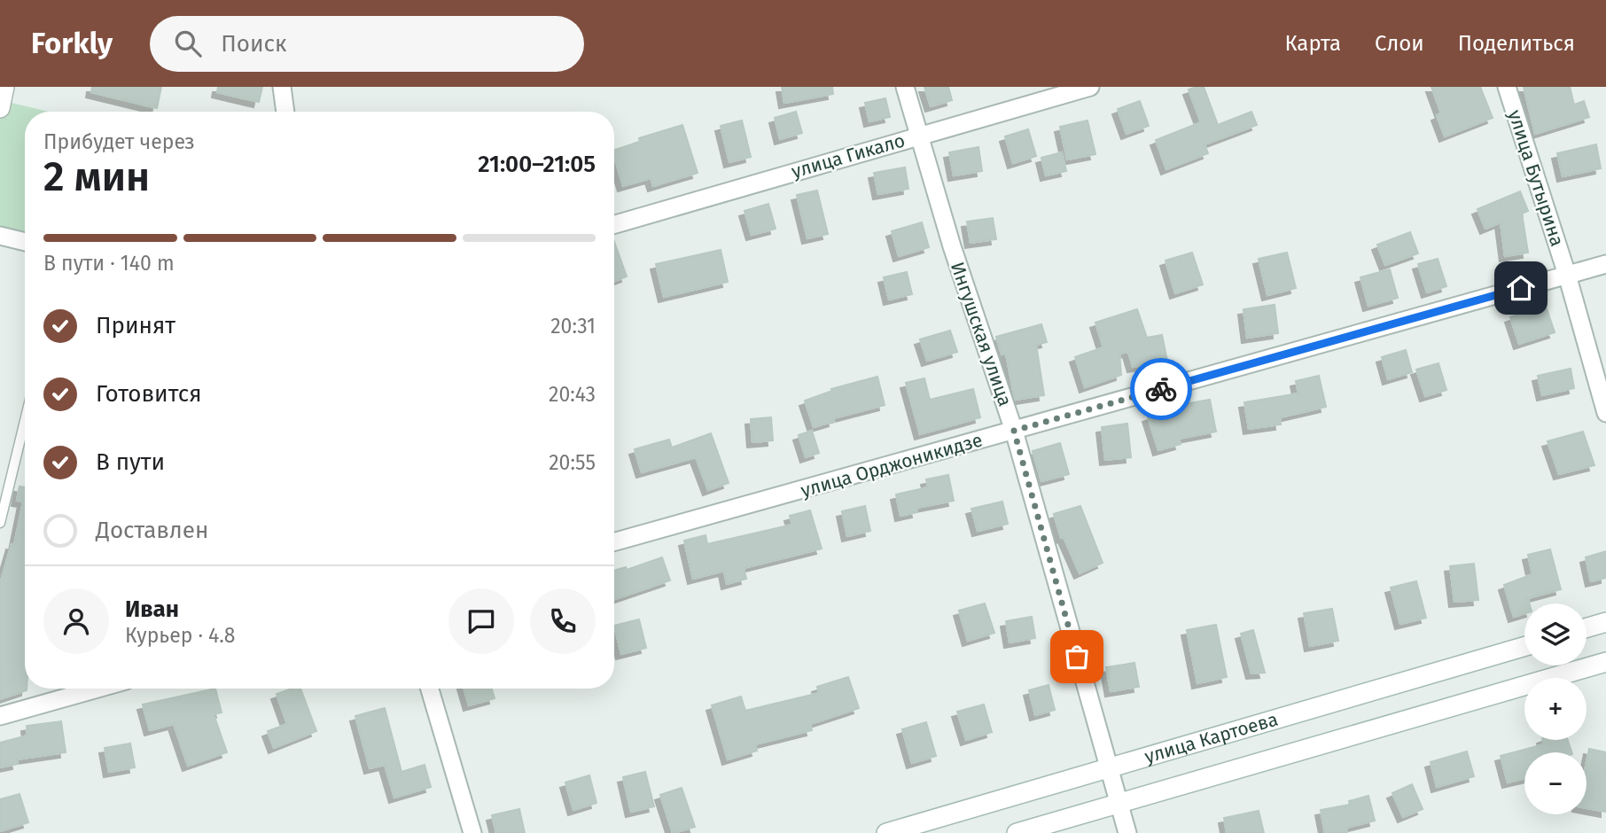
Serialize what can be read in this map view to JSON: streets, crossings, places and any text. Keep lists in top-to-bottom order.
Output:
{
  "streets": {
    "main road": ["улица Картоева"],
    "street": [
      "улица Гикало",
      "улица Бутырина",
      "Ингушская улица",
      "улица Орджоникидзе"
    ]
  },
  "crossings": [
    ["улица Гикало", "Ингушская улица"],
    ["улица Бутырина", "улица Орджоникидзе"],
    ["Ингушская улица", "улица Орджоникидзе"],
    ["Ингушская улица", "улица Картоева"]
  ],
  "page": {
    "header": "Forkly",
    "search": "Поиск",
    "nav": ["Карта", "Слои", "Поделиться"],
    "heading": ["2 мин", "Прибудет через", "21:00–21:05"],
    "panel": ["Иван", "Курьер · 4.8"],
    "bar": "В пути · 140 m",
    "list": [
      ["Принят", "20:31"],
      ["Готовится", "20:43"],
      ["В пути", "20:55"],
      "Доставлен"
    ],
    "map_buttons": ["+", "−"]
  }
}
